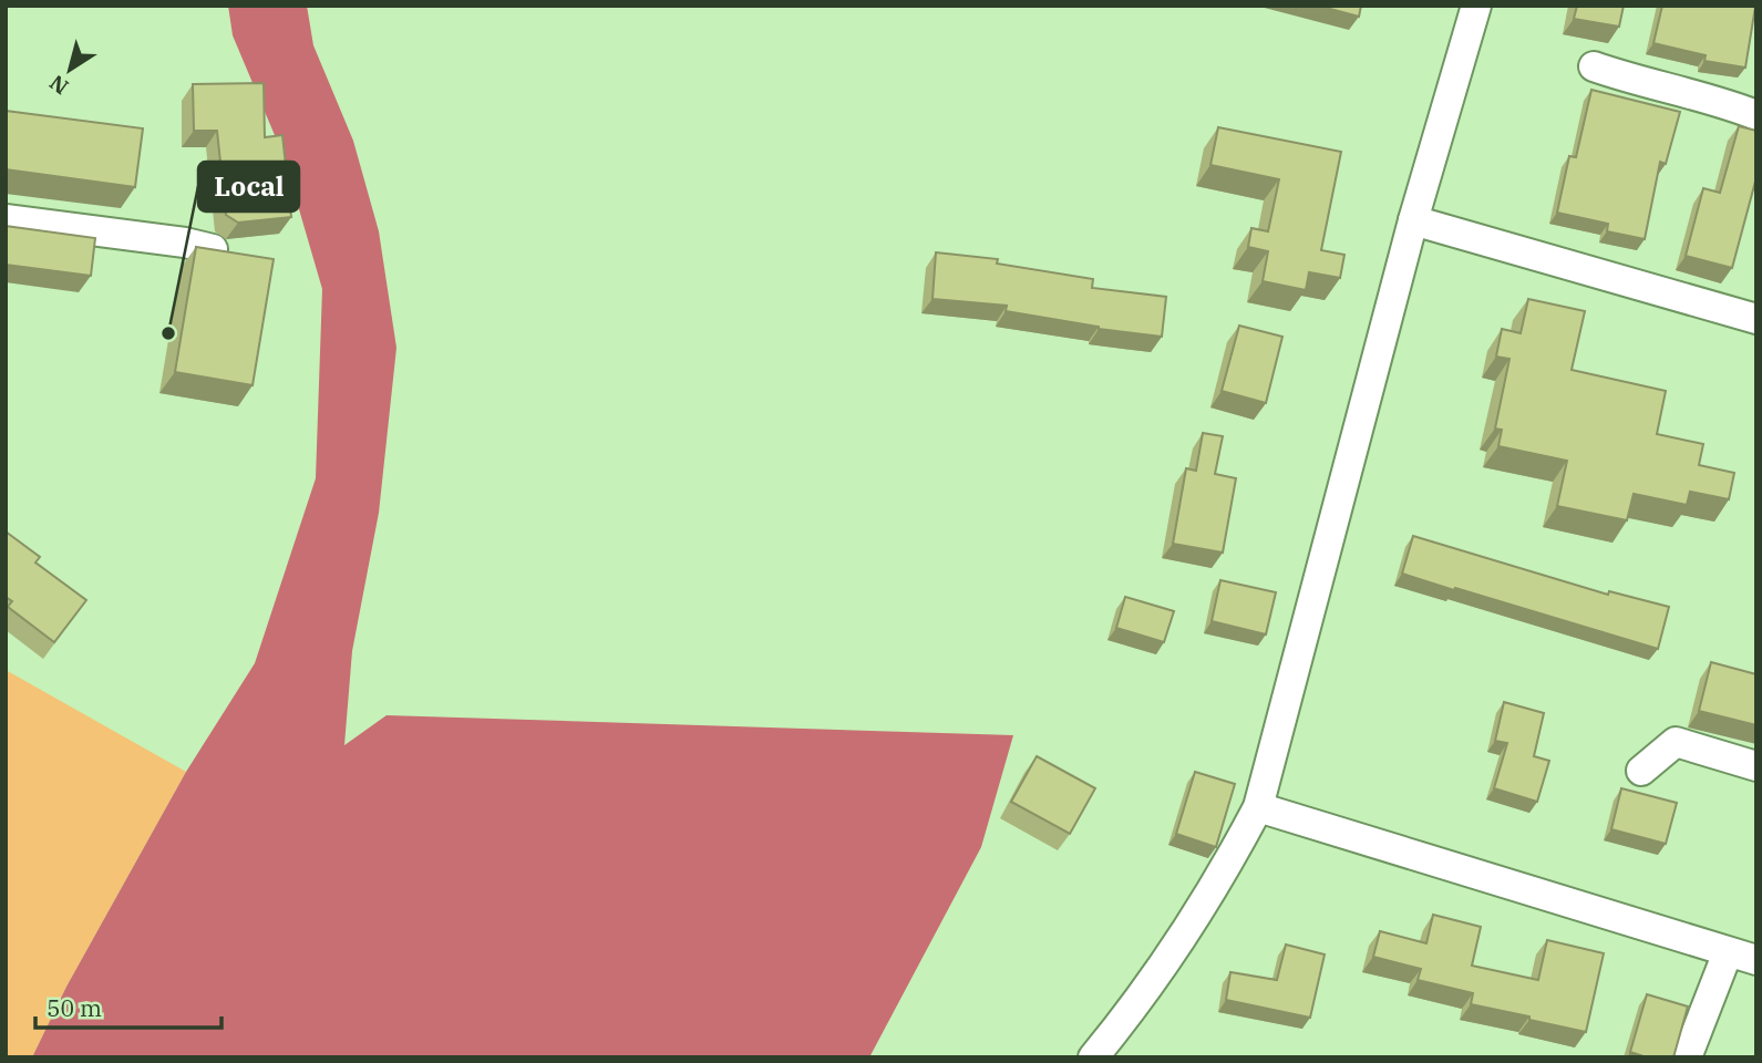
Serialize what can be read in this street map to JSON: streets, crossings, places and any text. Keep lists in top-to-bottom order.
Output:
{
  "places": ["Local"],
  "scale_bar": "50 m",
  "north": "bottom left"
}
